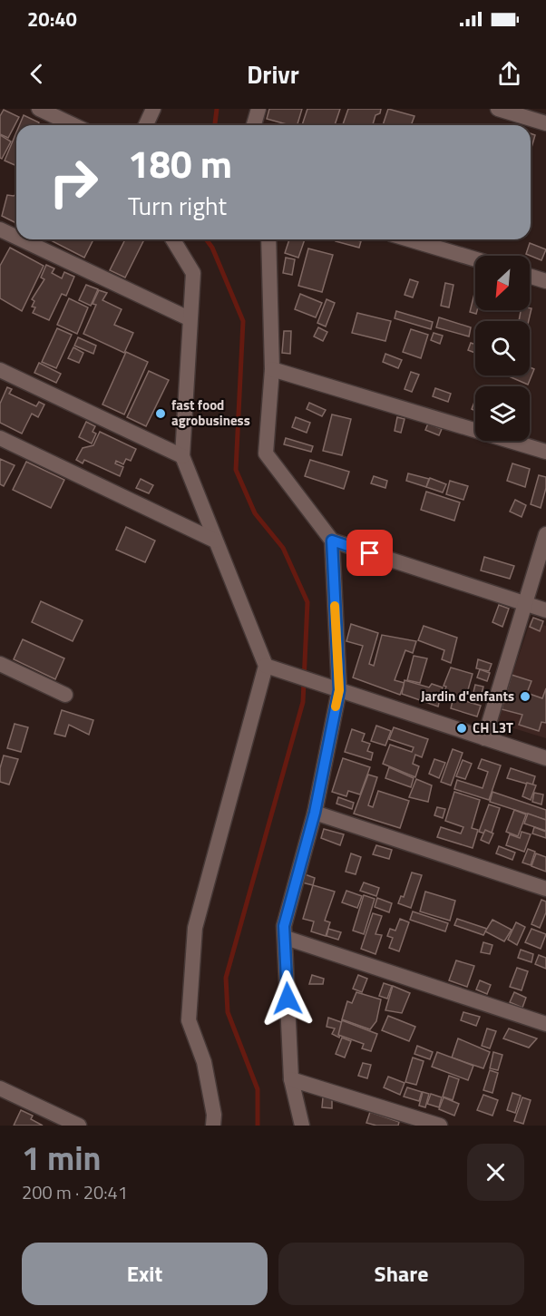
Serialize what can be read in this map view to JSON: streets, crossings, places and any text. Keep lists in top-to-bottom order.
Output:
{
  "places": ["fast food agrobusiness", "Jardin d'enfants", "CH L3T"],
  "north": "bottom left",
  "page": {
    "status": "20:40",
    "header": "Drivr",
    "turn": ["180 m", "Turn right"],
    "heading": ["1 min", "200 m · 20:41"],
    "buttons": ["Exit", "Share"]
  }
}
